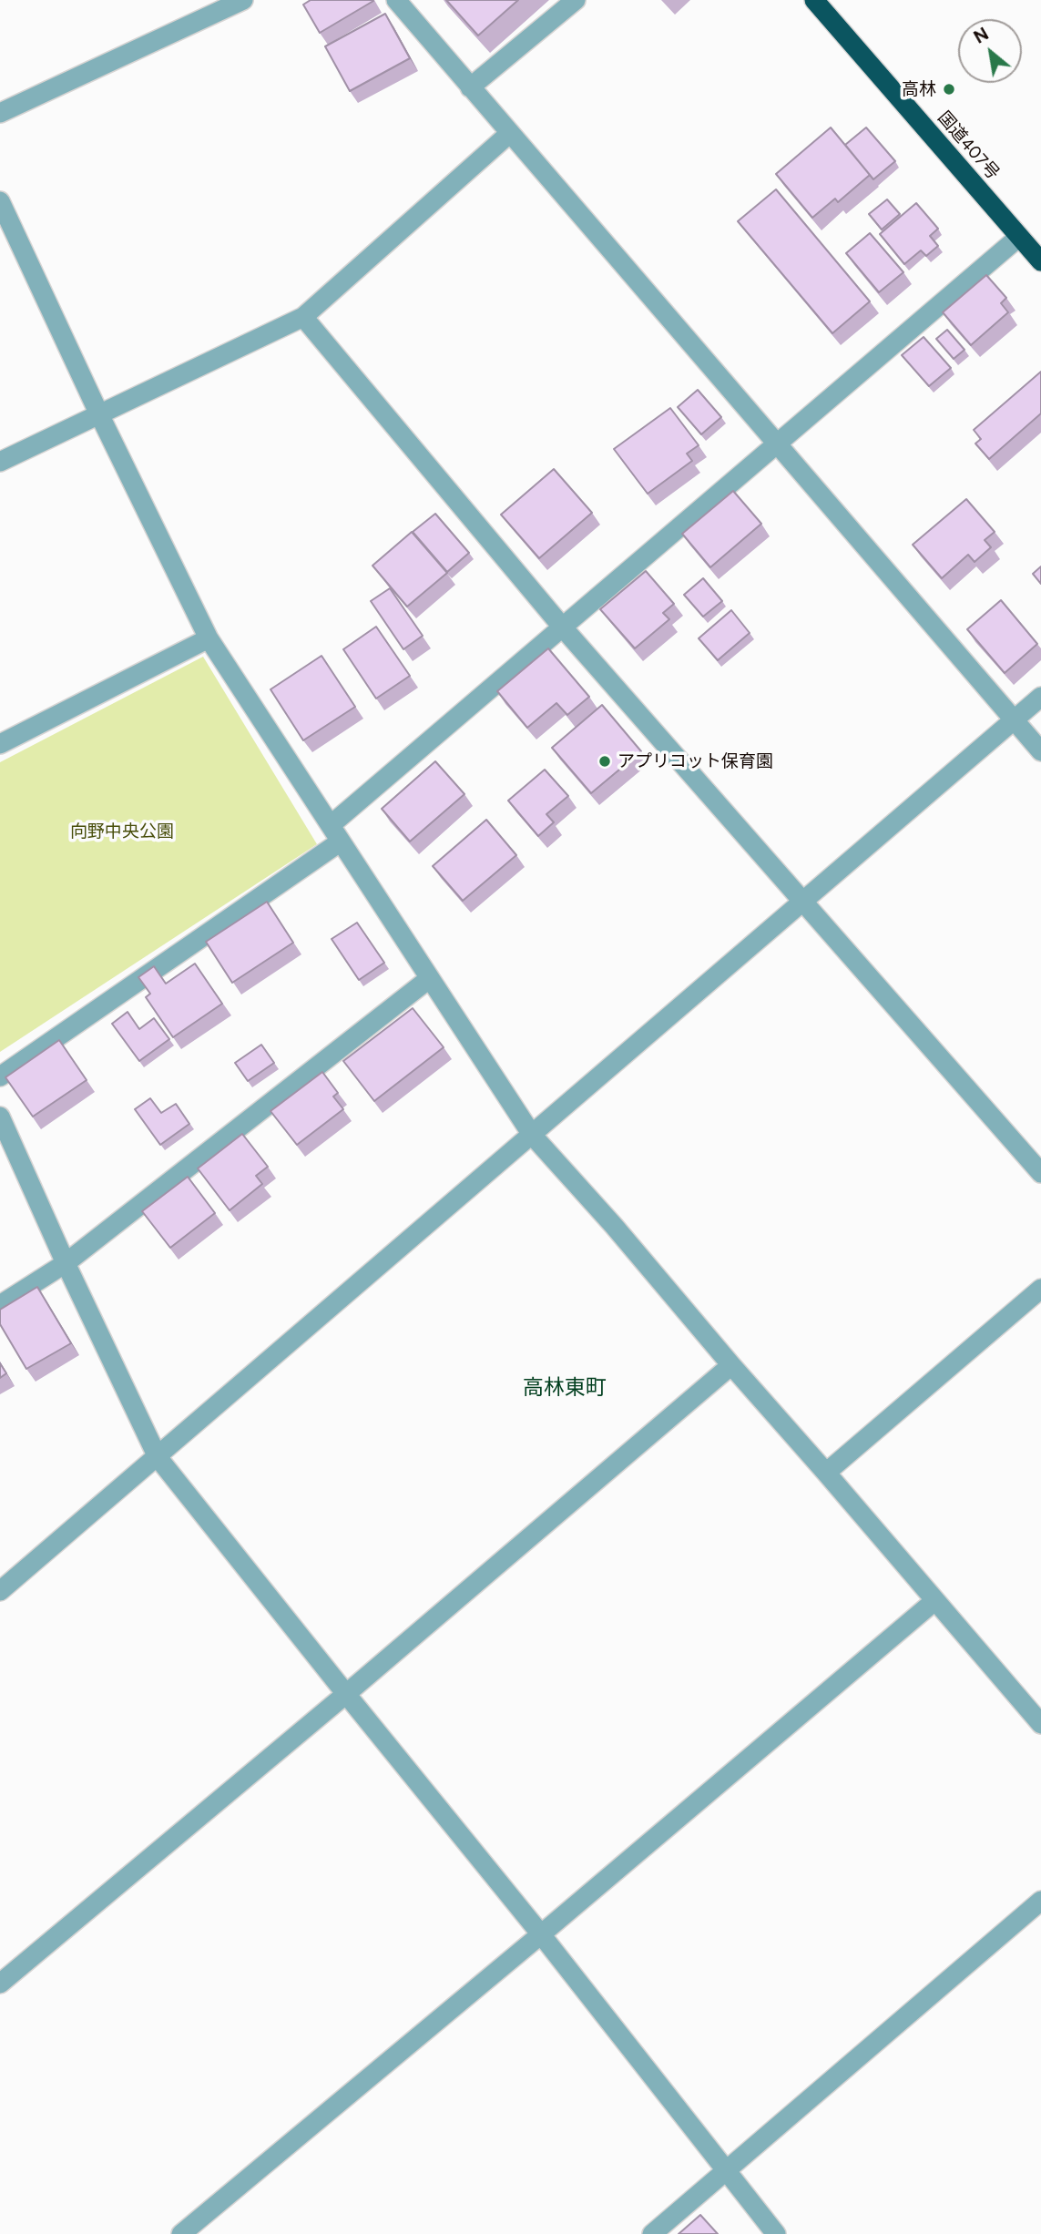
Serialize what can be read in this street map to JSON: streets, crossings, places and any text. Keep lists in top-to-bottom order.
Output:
{
  "streets": {
    "highway": ["国道407号"]
  },
  "districts": ["高林東町"],
  "parks": ["向野中央公園"],
  "places": ["高林", "アプリコット保育園"],
  "north": "top left"
}
